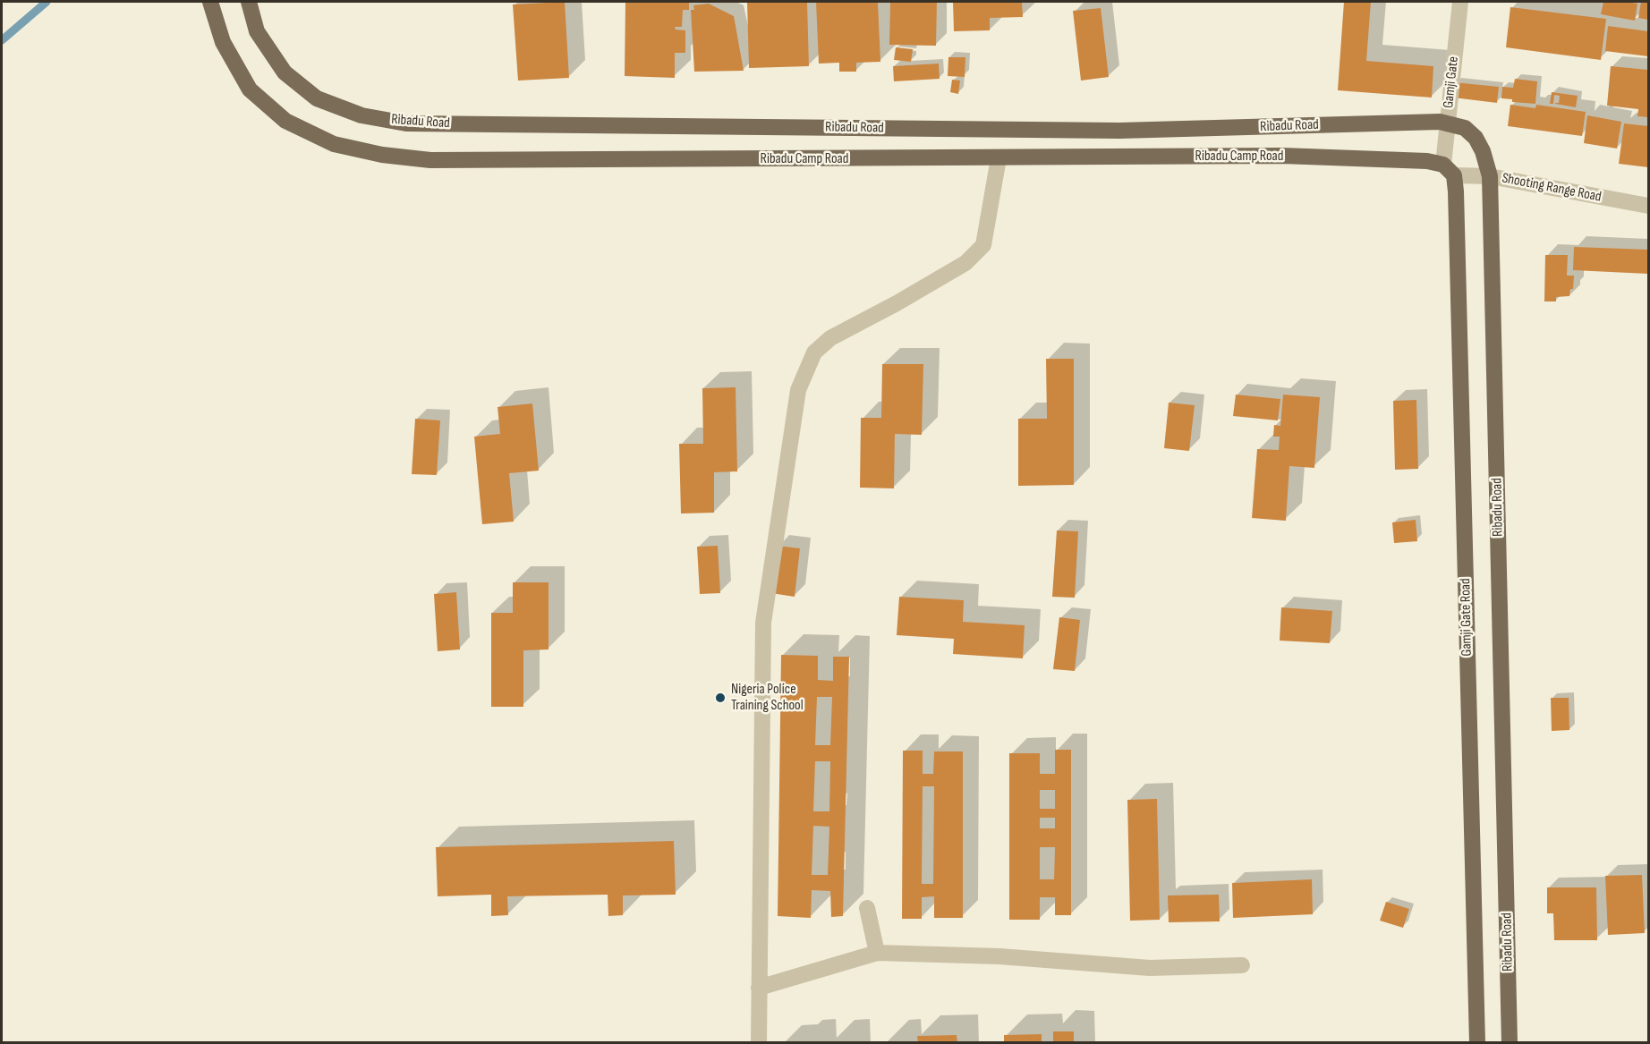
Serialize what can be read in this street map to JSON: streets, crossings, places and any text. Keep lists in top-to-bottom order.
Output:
{
  "streets": {
    "main road": ["Ribadu Road", "Ribadu Camp Road", "Gamji Gate Road"],
    "street": ["Gamji Gate", "Shooting Range Road"]
  },
  "crossings": [
    ["Gamji Gate", "Ribadu Road"],
    ["Gamji Gate", "Ribadu Camp Road"],
    ["Gamji Gate", "Shooting Range Road"],
    ["Gamji Gate", "Gamji Gate Road"],
    ["Ribadu Road", "Shooting Range Road"],
    ["Ribadu Camp Road", "Shooting Range Road"],
    ["Ribadu Camp Road", "Gamji Gate Road"],
    ["Shooting Range Road", "Gamji Gate Road"]
  ],
  "places": ["Nigeria Police Training School"]
}
